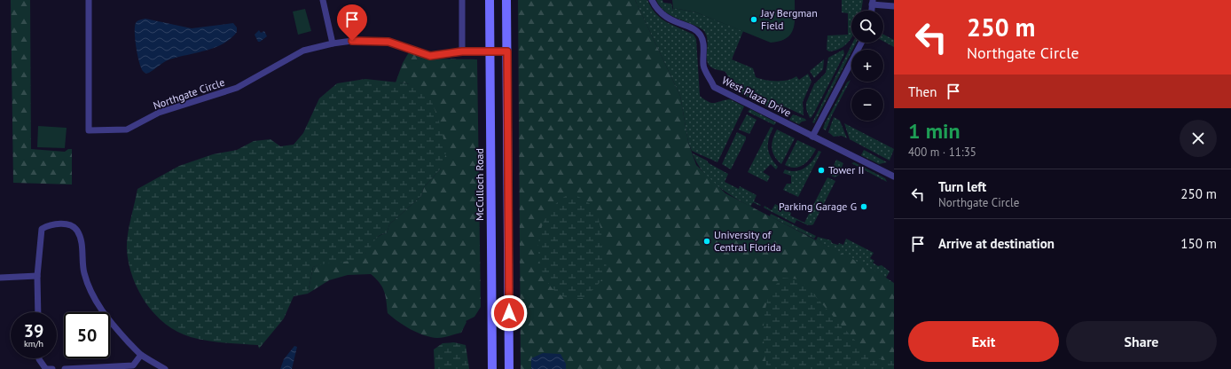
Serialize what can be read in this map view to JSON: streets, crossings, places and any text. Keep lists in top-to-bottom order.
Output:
{
  "streets": {
    "main road": ["McCulloch Road"],
    "street": ["Northgate Circle", "West Plaza Drive"]
  },
  "crossings": [
    ["Northgate Circle", "McCulloch Road"]
  ],
  "places": [
    "Jay Bergman Field",
    "Tower II",
    "Parking Garage G",
    "University of Central Florida"
  ],
  "page": {
    "turn": ["250 m", "Northgate Circle"],
    "map_buttons": ["+", "−"],
    "then": "Then",
    "heading": ["1 min", "400 m · 11:35"],
    "list": [
      {
        "name": "Turn left",
        "note": "Northgate Circle",
        "value": "250 m"
      },
      {
        "name": "Arrive at destination",
        "value": "150 m"
      }
    ],
    "speed": "39 km/h",
    "limit": "50",
    "buttons": ["Exit", "Share"]
  }
}
